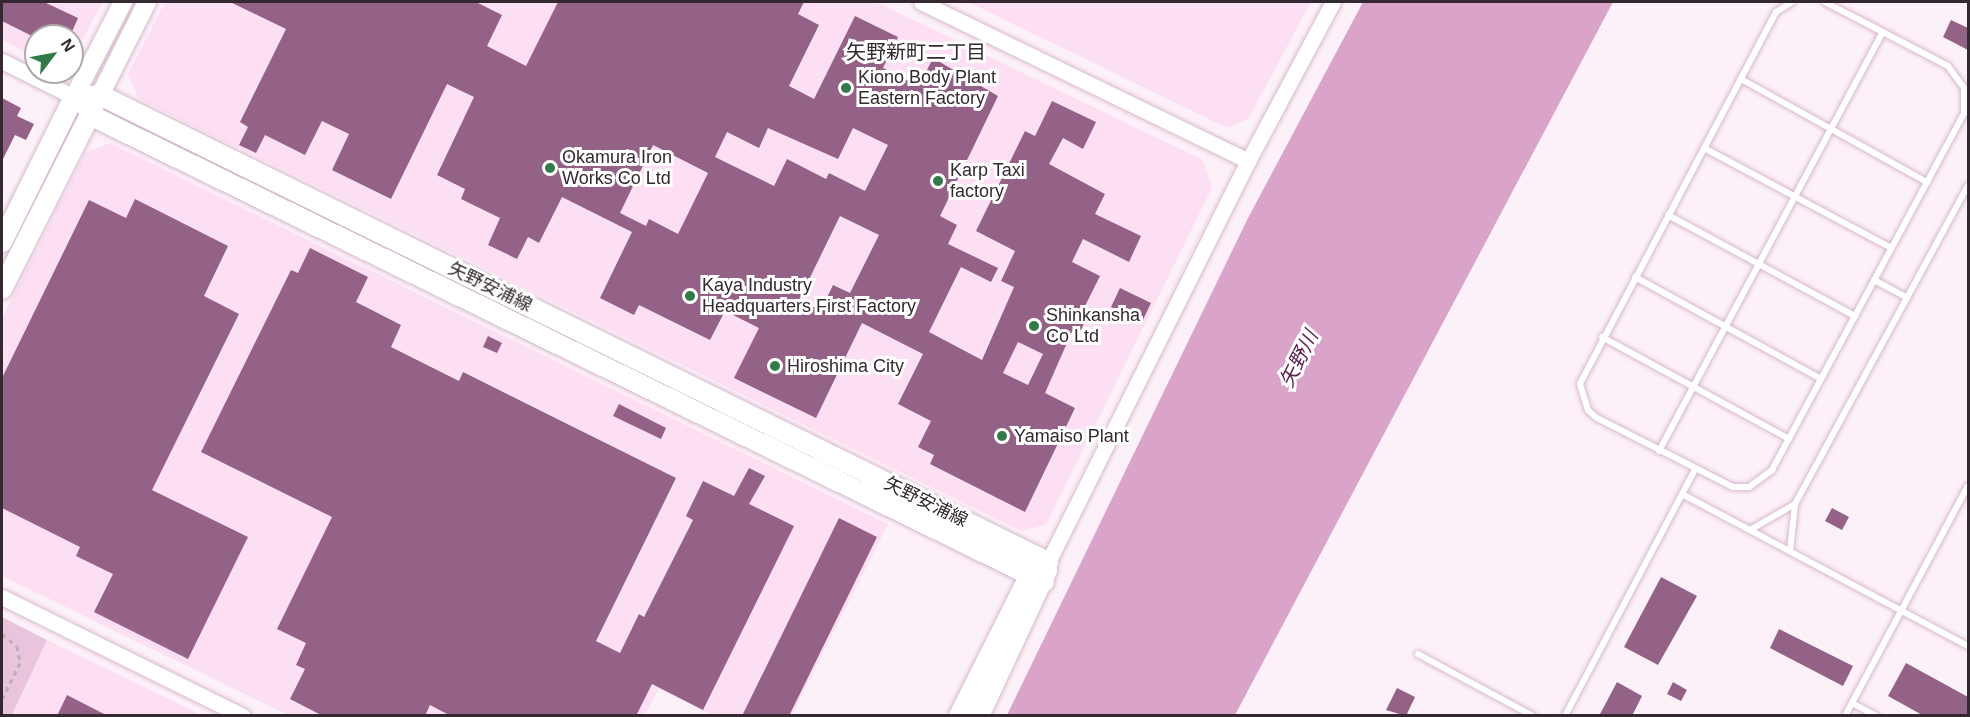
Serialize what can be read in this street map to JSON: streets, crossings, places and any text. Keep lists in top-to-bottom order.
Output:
{
  "streets": {
    "main road": ["矢野安浦線"]
  },
  "districts": ["矢野新町二丁目"],
  "water": ["矢野川"],
  "places": [
    "Kiono Body Plant Eastern Factory",
    "Okamura Iron Works Co Ltd",
    "Karp Taxi factory",
    "Kaya Industry Headquarters First Factory",
    "Shinkansha Co Ltd",
    "Hiroshima City",
    "Yamaiso Plant"
  ],
  "north": "top right"
}
